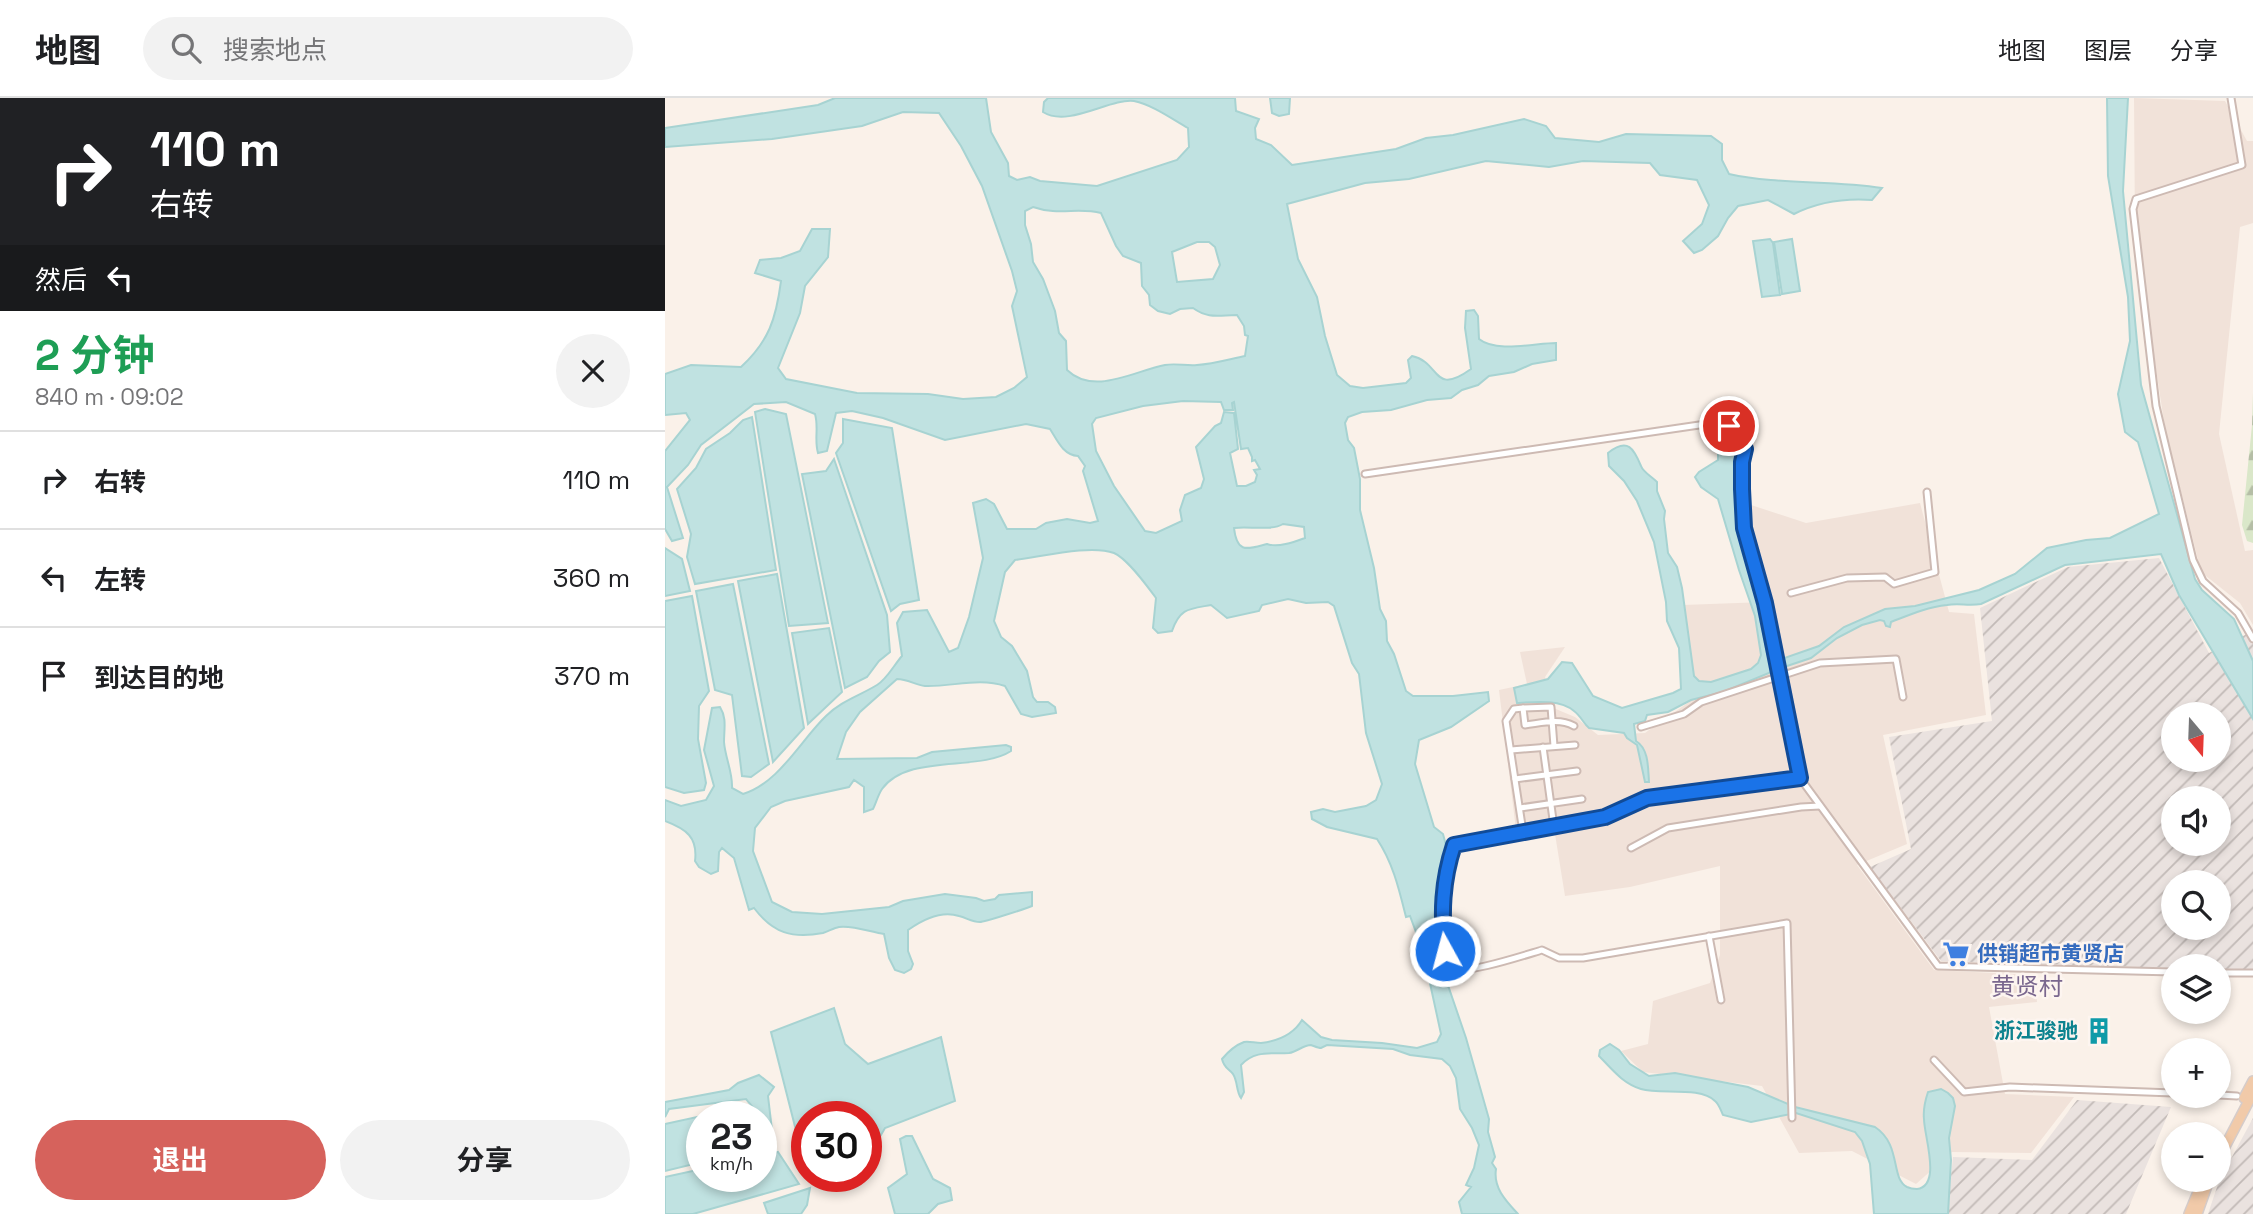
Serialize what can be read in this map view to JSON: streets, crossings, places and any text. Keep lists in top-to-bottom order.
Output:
{
  "districts": ["黄贤村"],
  "places": {
    "supermarket": ["供销超市黄贤店"],
    "building": ["浙江骏驰"]
  },
  "north": "bottom",
  "page": {
    "header": "地图",
    "search": "搜索地点",
    "nav": ["地图", "图层", "分享"],
    "turn": ["110 m", "右转"],
    "then": "然后",
    "heading": ["2 分钟", "840 m · 09:02"],
    "list": [
      {
        "name": "右转",
        "value": "110 m"
      },
      {
        "name": "左转",
        "value": "360 m"
      },
      {
        "name": "到达目的地",
        "value": "370 m"
      }
    ],
    "map_buttons": ["+", "−"],
    "speed": "23 km/h",
    "limit": "30",
    "buttons": ["退出", "分享"]
  }
}
